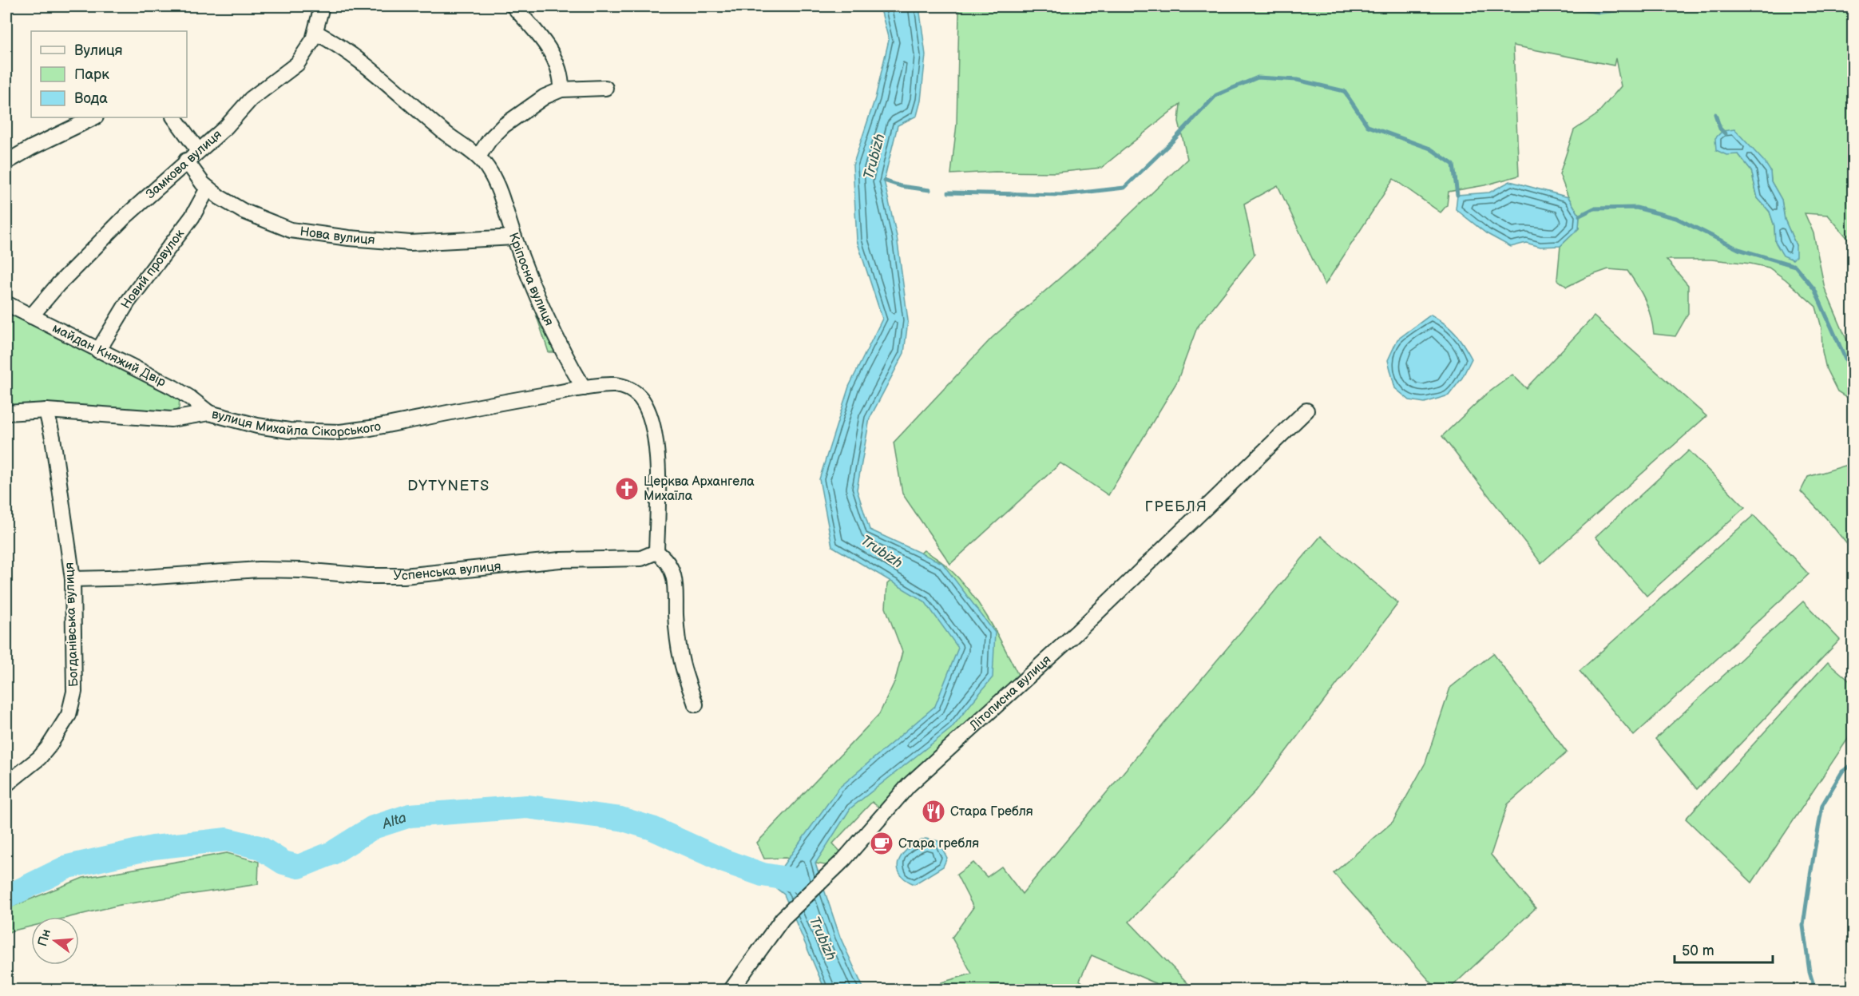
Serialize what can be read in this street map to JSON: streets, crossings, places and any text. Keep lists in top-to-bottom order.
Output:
{
  "streets": {
    "street": [
      "Замкова вулиця",
      "Нова вулиця",
      "Новий провулок",
      "Кріпосна вулиця",
      "майдан Княжий Двір",
      "вулиця Михайла Сікорського",
      "Успенська вулиця",
      "Богданівська вулиця",
      "Літописна вулиця"
    ]
  },
  "crossings": [
    ["Замкова вулиця", "Нова вулиця"],
    ["Замкова вулиця", "Кріпосна вулиця"],
    ["Замкова вулиця", "майдан Княжий Двір"],
    ["Нова вулиця", "Новий провулок"],
    ["Нова вулиця", "Кріпосна вулиця"],
    ["Новий провулок", "майдан Княжий Двір"],
    ["Кріпосна вулиця", "вулиця Михайла Сікорського"],
    ["майдан Княжий Двір", "вулиця Михайла Сікорського"],
    ["вулиця Михайла Сікорського", "Богданівська вулиця"],
    ["Успенська вулиця", "Богданівська вулиця"]
  ],
  "districts": ["DYTYNETS", "ГРЕБЛЯ"],
  "water": ["Trubizh", "Alta"],
  "places": {
    "church": ["Церква Архангела Михаїла"],
    "restaurant": ["Стара Гребля"],
    "cafe": ["Стара гребля"]
  },
  "legend": ["Вулиця", "Парк", "Вода"],
  "scale_bar": "50 m",
  "north": "left"
}
